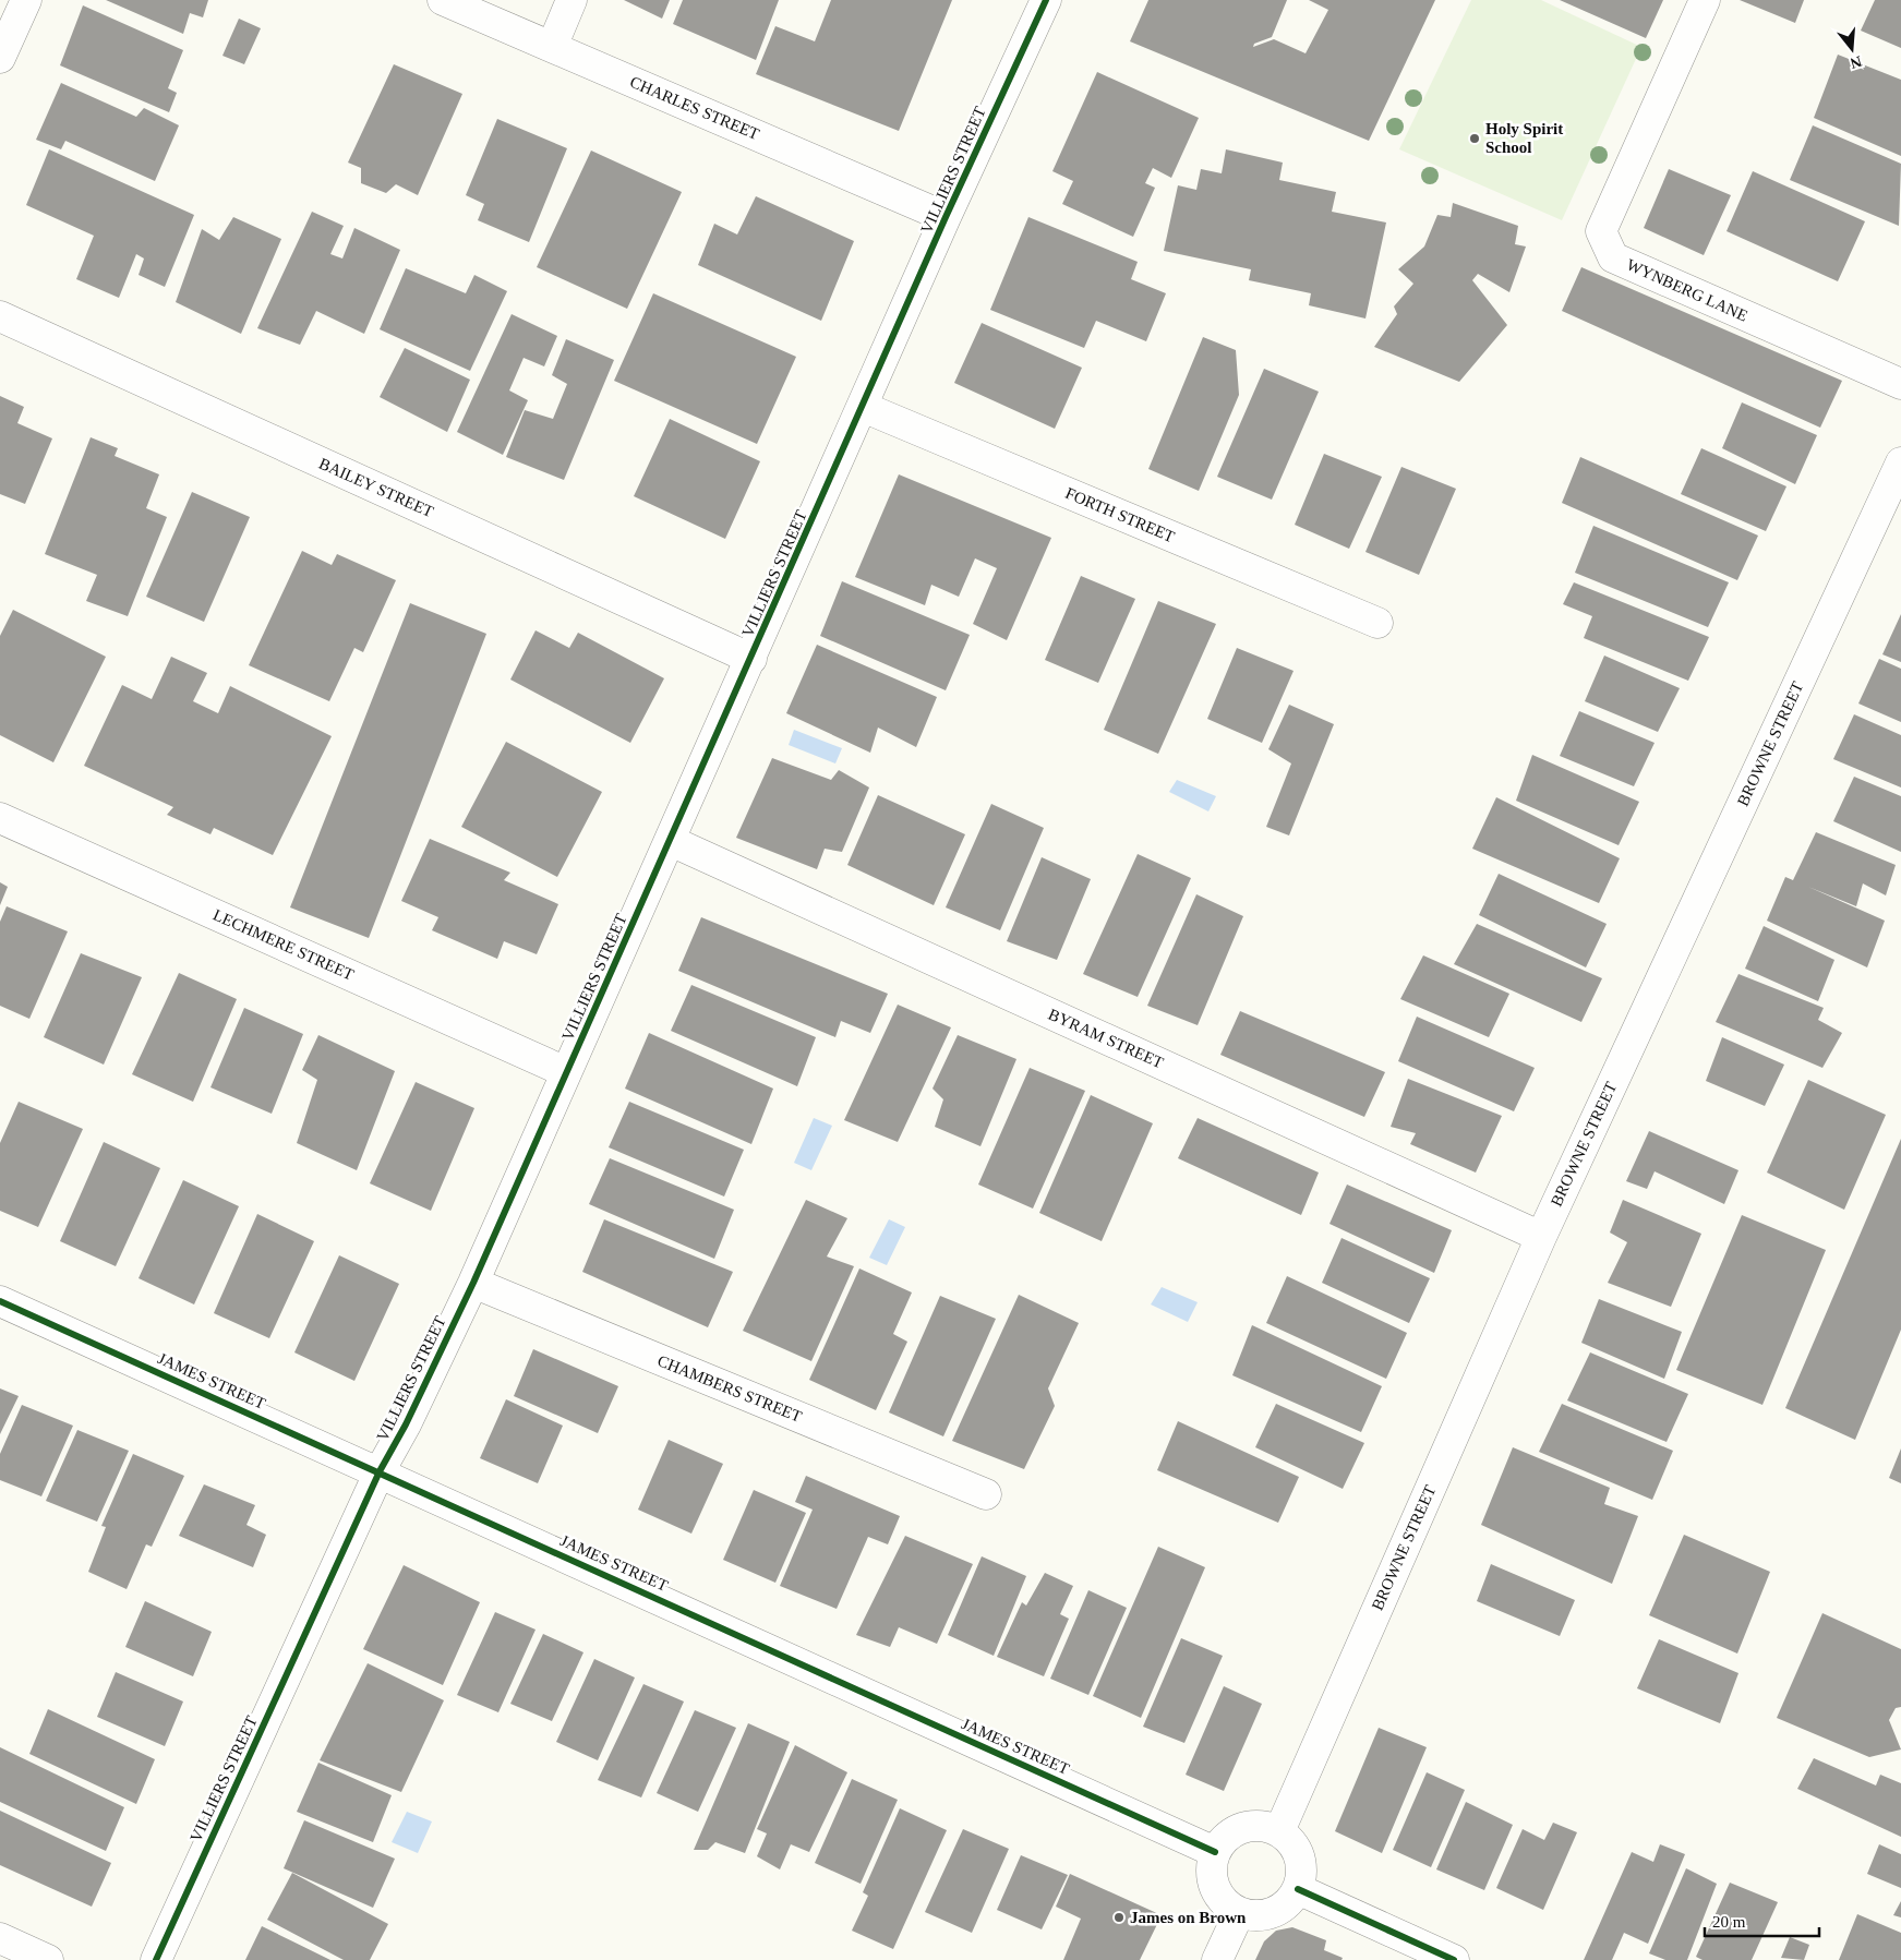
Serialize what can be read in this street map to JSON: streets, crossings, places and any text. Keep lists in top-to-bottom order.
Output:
{
  "streets": {
    "street": [
      "CHARLES STREET",
      "VILLIERS STREET",
      "WYNBERG LANE",
      "BAILEY STREET",
      "FORTH STREET",
      "BROWNE STREET",
      "LECHMERE STREET",
      "BYRAM STREET",
      "JAMES STREET",
      "CHAMBERS STREET"
    ]
  },
  "crossings": [
    ["CHARLES STREET", "VILLIERS STREET"],
    ["VILLIERS STREET", "BAILEY STREET"],
    ["VILLIERS STREET", "FORTH STREET"],
    ["VILLIERS STREET", "LECHMERE STREET"],
    ["VILLIERS STREET", "BYRAM STREET"],
    ["VILLIERS STREET", "JAMES STREET"],
    ["VILLIERS STREET", "CHAMBERS STREET"],
    ["BROWNE STREET", "BYRAM STREET"],
    ["BROWNE STREET", "JAMES STREET"]
  ],
  "places": ["Holy Spirit School", "James on Brown"],
  "scale_bar": "20 m",
  "north": "bottom"
}
